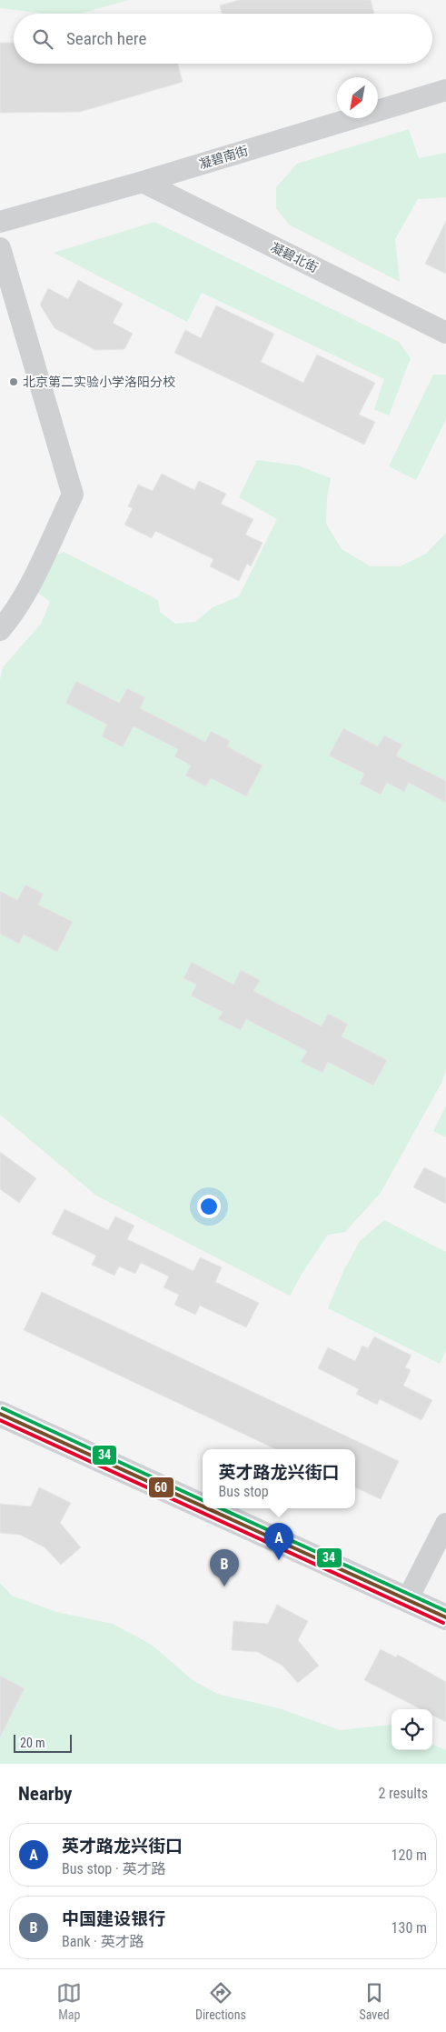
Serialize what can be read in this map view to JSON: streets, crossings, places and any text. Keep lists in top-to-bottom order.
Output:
{
  "streets": {
    "street": ["凝碧南街", "凝碧北街"]
  },
  "crossings": [
    ["凝碧南街", "凝碧北街"]
  ],
  "places": ["北京第二实验小学洛阳分校"],
  "lines": ["transit line 34", "transit line 60"],
  "scale_bar": "20 m",
  "north": "bottom left",
  "page": {
    "search": "Search here",
    "popup": ["英才路龙兴街口", "Bus stop"],
    "pins": ["A", "B"],
    "scale": "20 m",
    "heading": ["Nearby", "2 results"],
    "list": [
      {
        "mark": "A",
        "name": "英才路龙兴街口",
        "note": "Bus stop · 英才路",
        "value": "120 m"
      },
      {
        "mark": "B",
        "name": "中国建设银行",
        "note": "Bank · 英才路",
        "value": "130 m"
      }
    ],
    "nav": ["Map", "Directions", "Saved"]
  }
}
